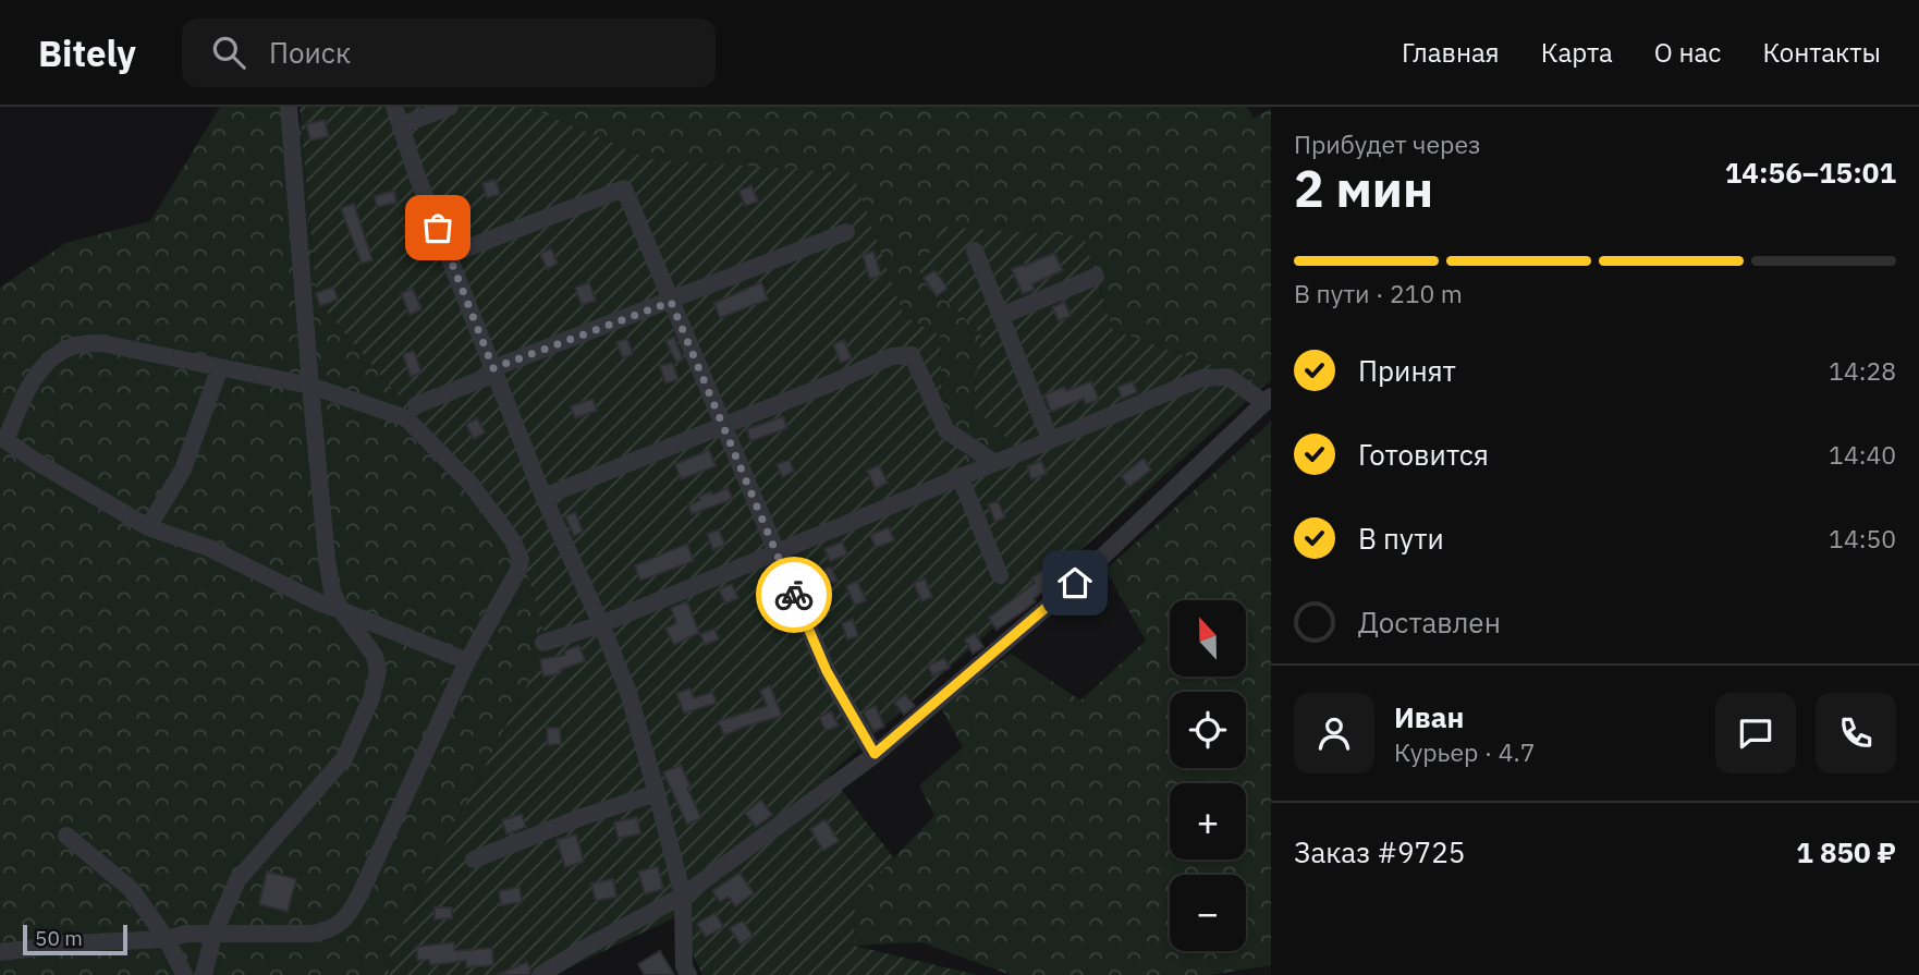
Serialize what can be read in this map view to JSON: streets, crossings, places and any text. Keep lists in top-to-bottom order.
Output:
{
  "scale_bar": "50 m",
  "north": "top",
  "page": {
    "header": "Bitely",
    "search": "Поиск",
    "nav": [
      "Главная",
      "Карта",
      "О нас",
      "Контакты"
    ],
    "heading": ["2 мин", "Прибудет через", "14:56–15:01"],
    "panel": [
      "Иван",
      "Курьер · 4.7",
      "Заказ #9725",
      "1 850 ₽"
    ],
    "bar": "В пути · 210 m",
    "list": [
      ["Принят", "14:28"],
      ["Готовится", "14:40"],
      ["В пути", "14:50"],
      "Доставлен"
    ],
    "map_buttons": ["+", "−"],
    "scale": "50 m"
  }
}
